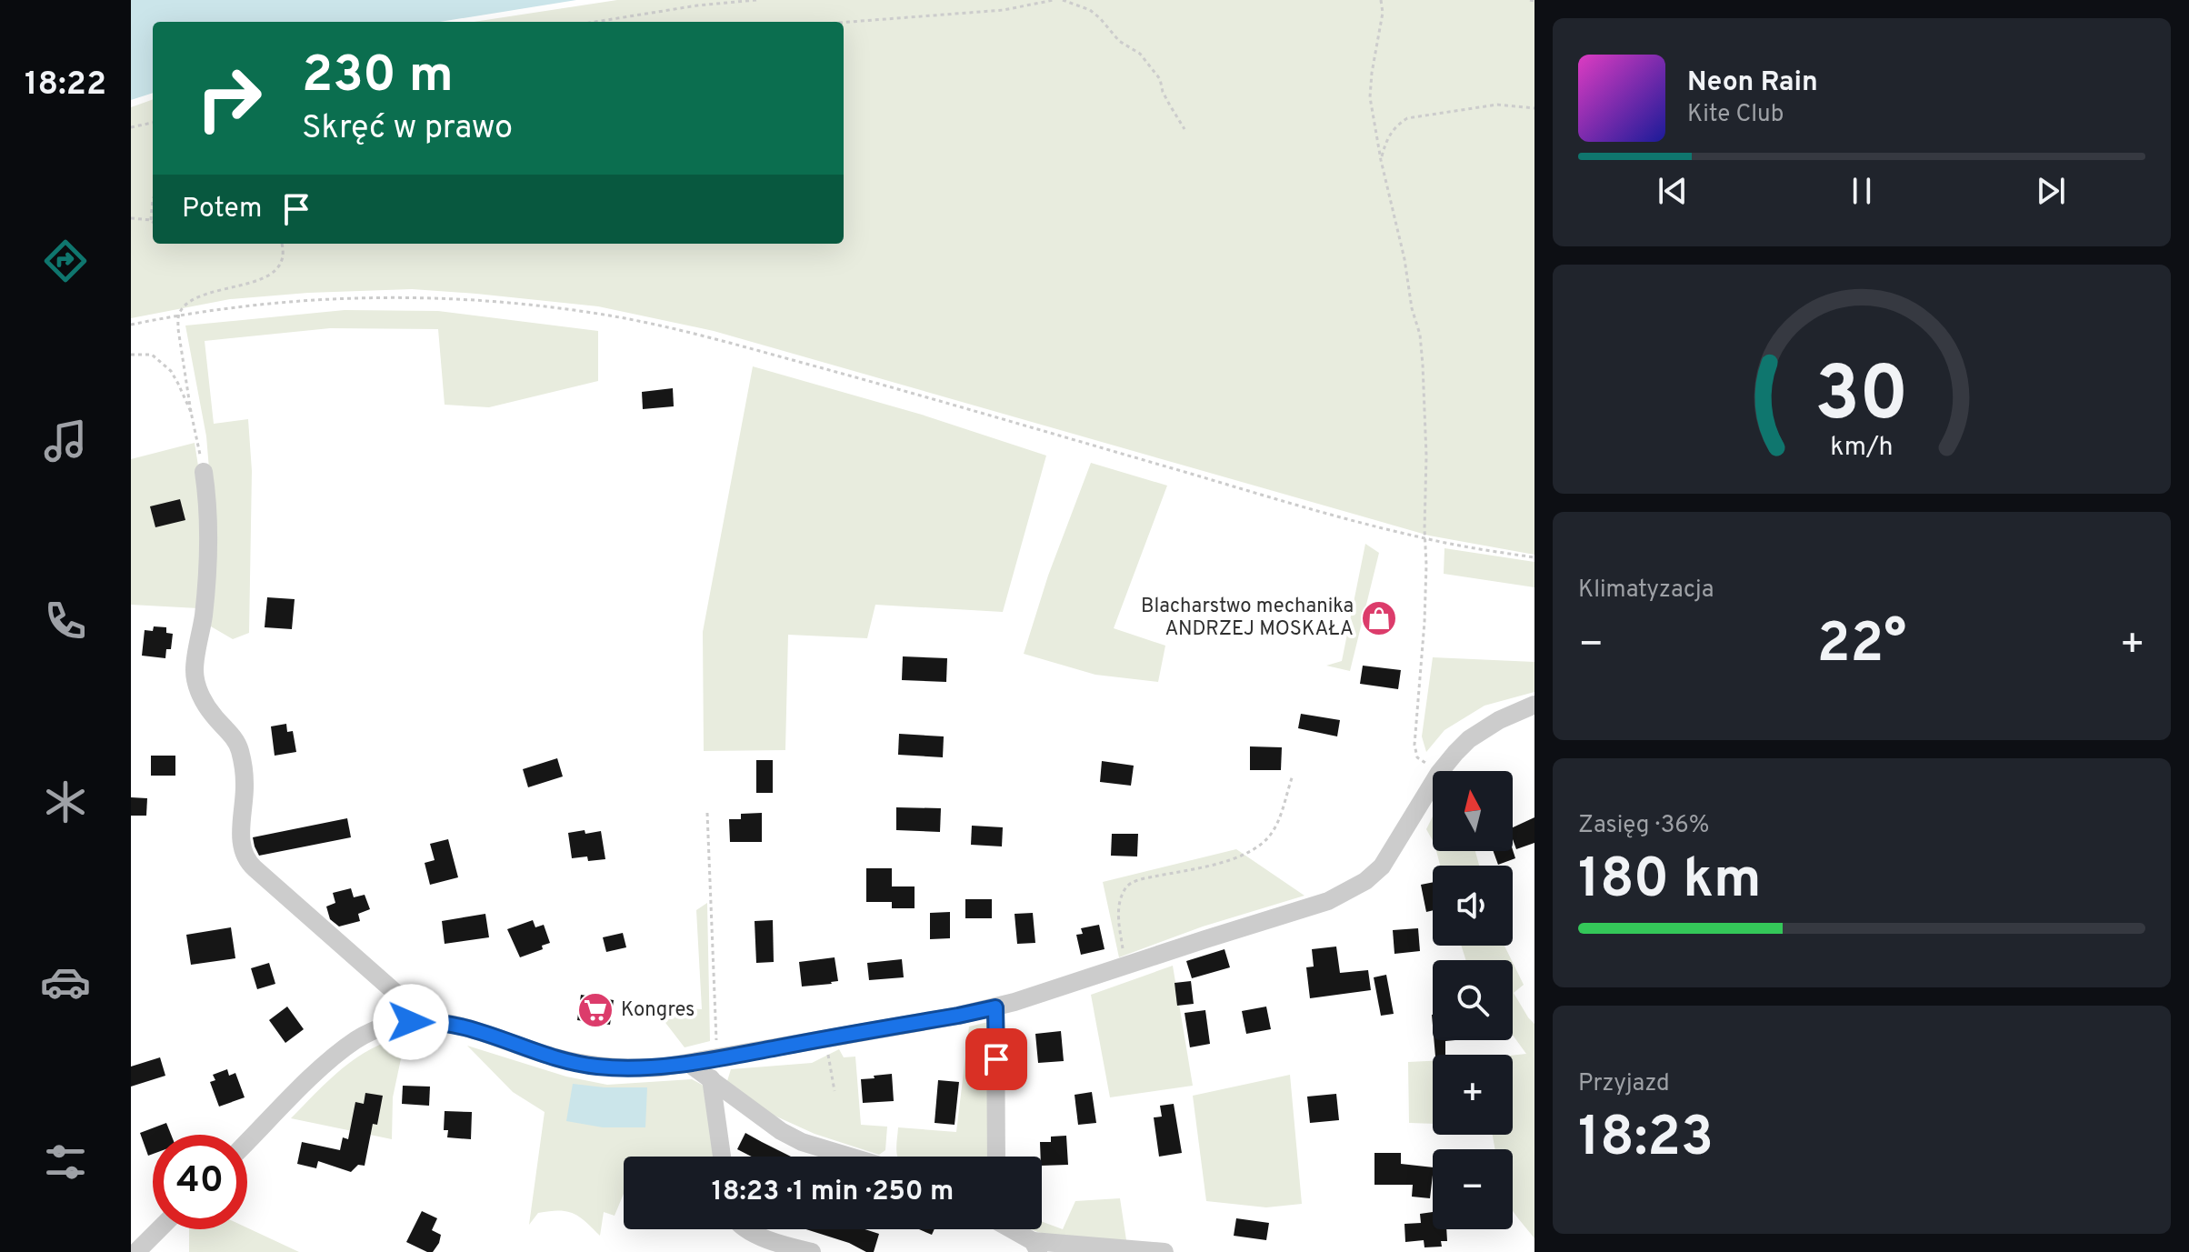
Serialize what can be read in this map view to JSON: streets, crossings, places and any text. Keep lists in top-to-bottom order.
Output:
{
  "places": {
    "shop": ["Blacharstwo mechanika ANDRZEJ MOSKAŁA"],
    "supermarket": ["Kongres"]
  },
  "north": "top",
  "page": {
    "tabs": "18:22",
    "turn": ["230 m", "Skręć w prawo"],
    "song": ["Neon Rain", "Kite Club"],
    "then": "Potem",
    "tile": [
      "Klimatyzacja",
      ["Zasięg · 36%", "180 km"],
      ["Przyjazd", "18:23"]
    ],
    "heat": ["−", "22°", "+"],
    "map_buttons": ["+", "−"],
    "limit": "40",
    "trip": "18:23 · 1 min · 250 m",
    "gauge": ["30", "km/h"]
  }
}
